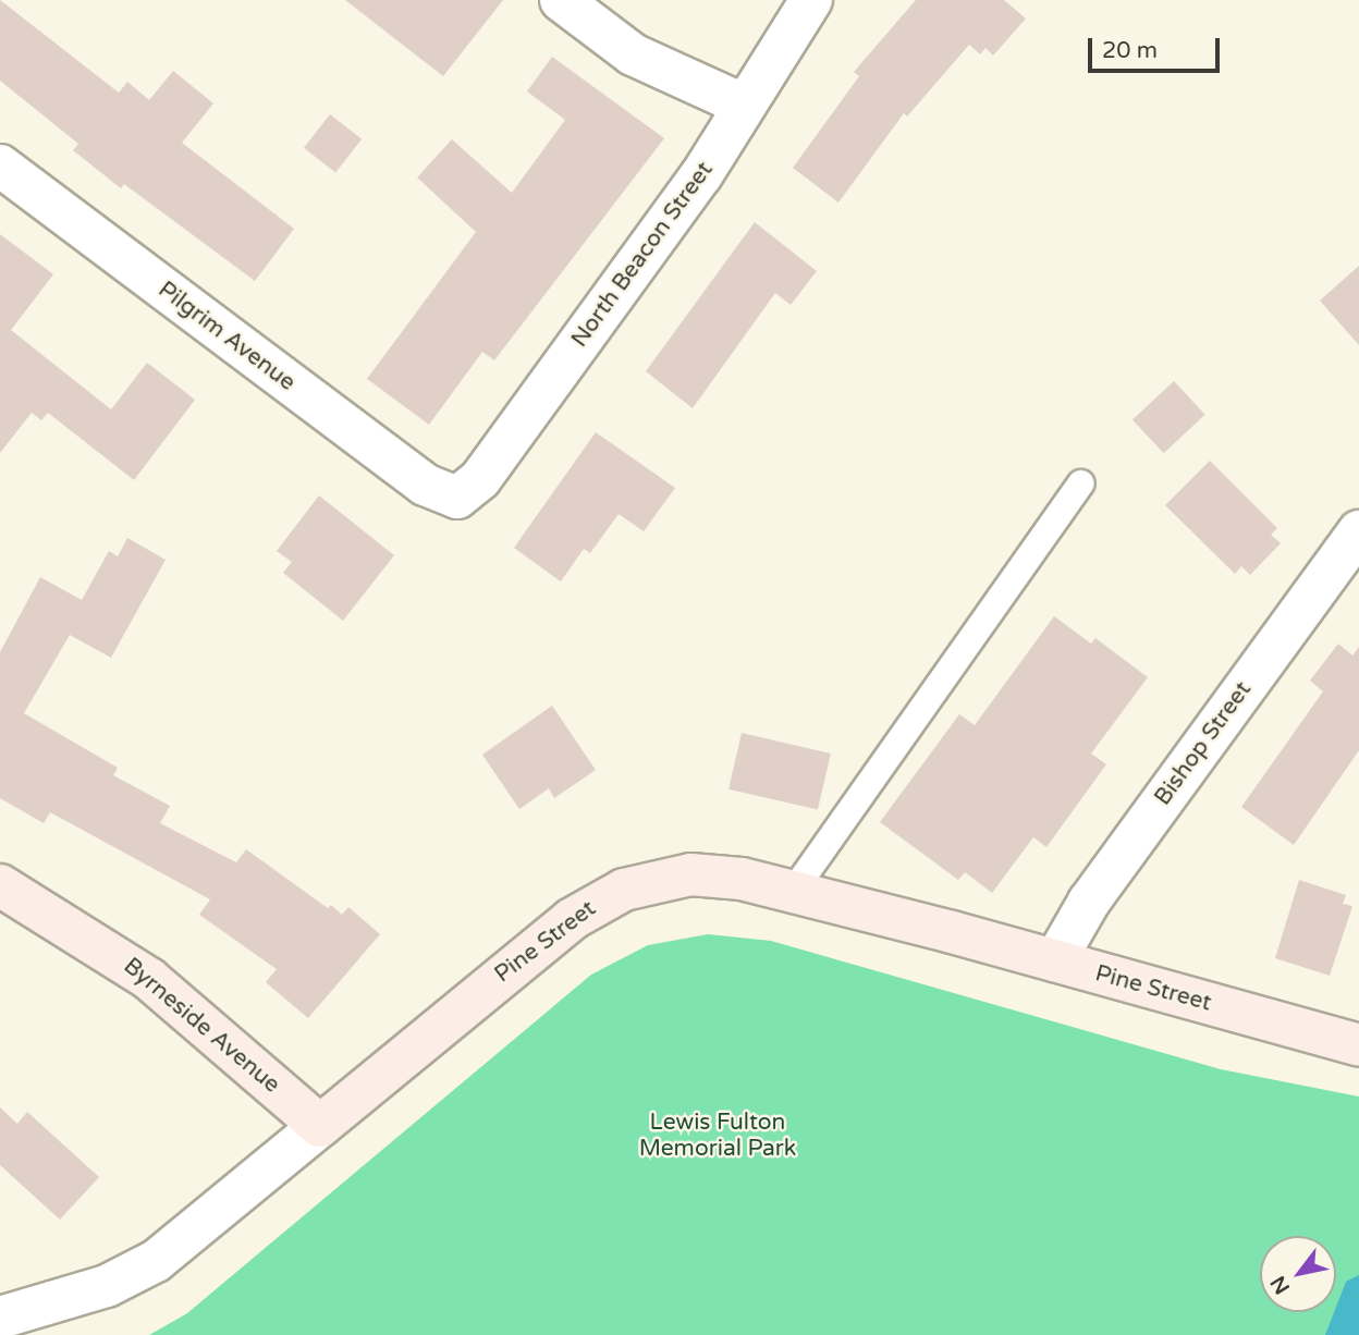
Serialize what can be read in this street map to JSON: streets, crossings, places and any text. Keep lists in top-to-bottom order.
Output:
{
  "streets": {
    "street": [
      "North Beacon Street",
      "Pilgrim Avenue",
      "Bishop Street",
      "Pine Street",
      "Byrneside Avenue"
    ]
  },
  "crossings": [
    ["North Beacon Street", "Pilgrim Avenue"],
    ["Bishop Street", "Pine Street"],
    ["Pine Street", "Byrneside Avenue"]
  ],
  "parks": ["Lewis Fulton Memorial Park"],
  "scale_bar": "20 m",
  "north": "bottom left"
}
